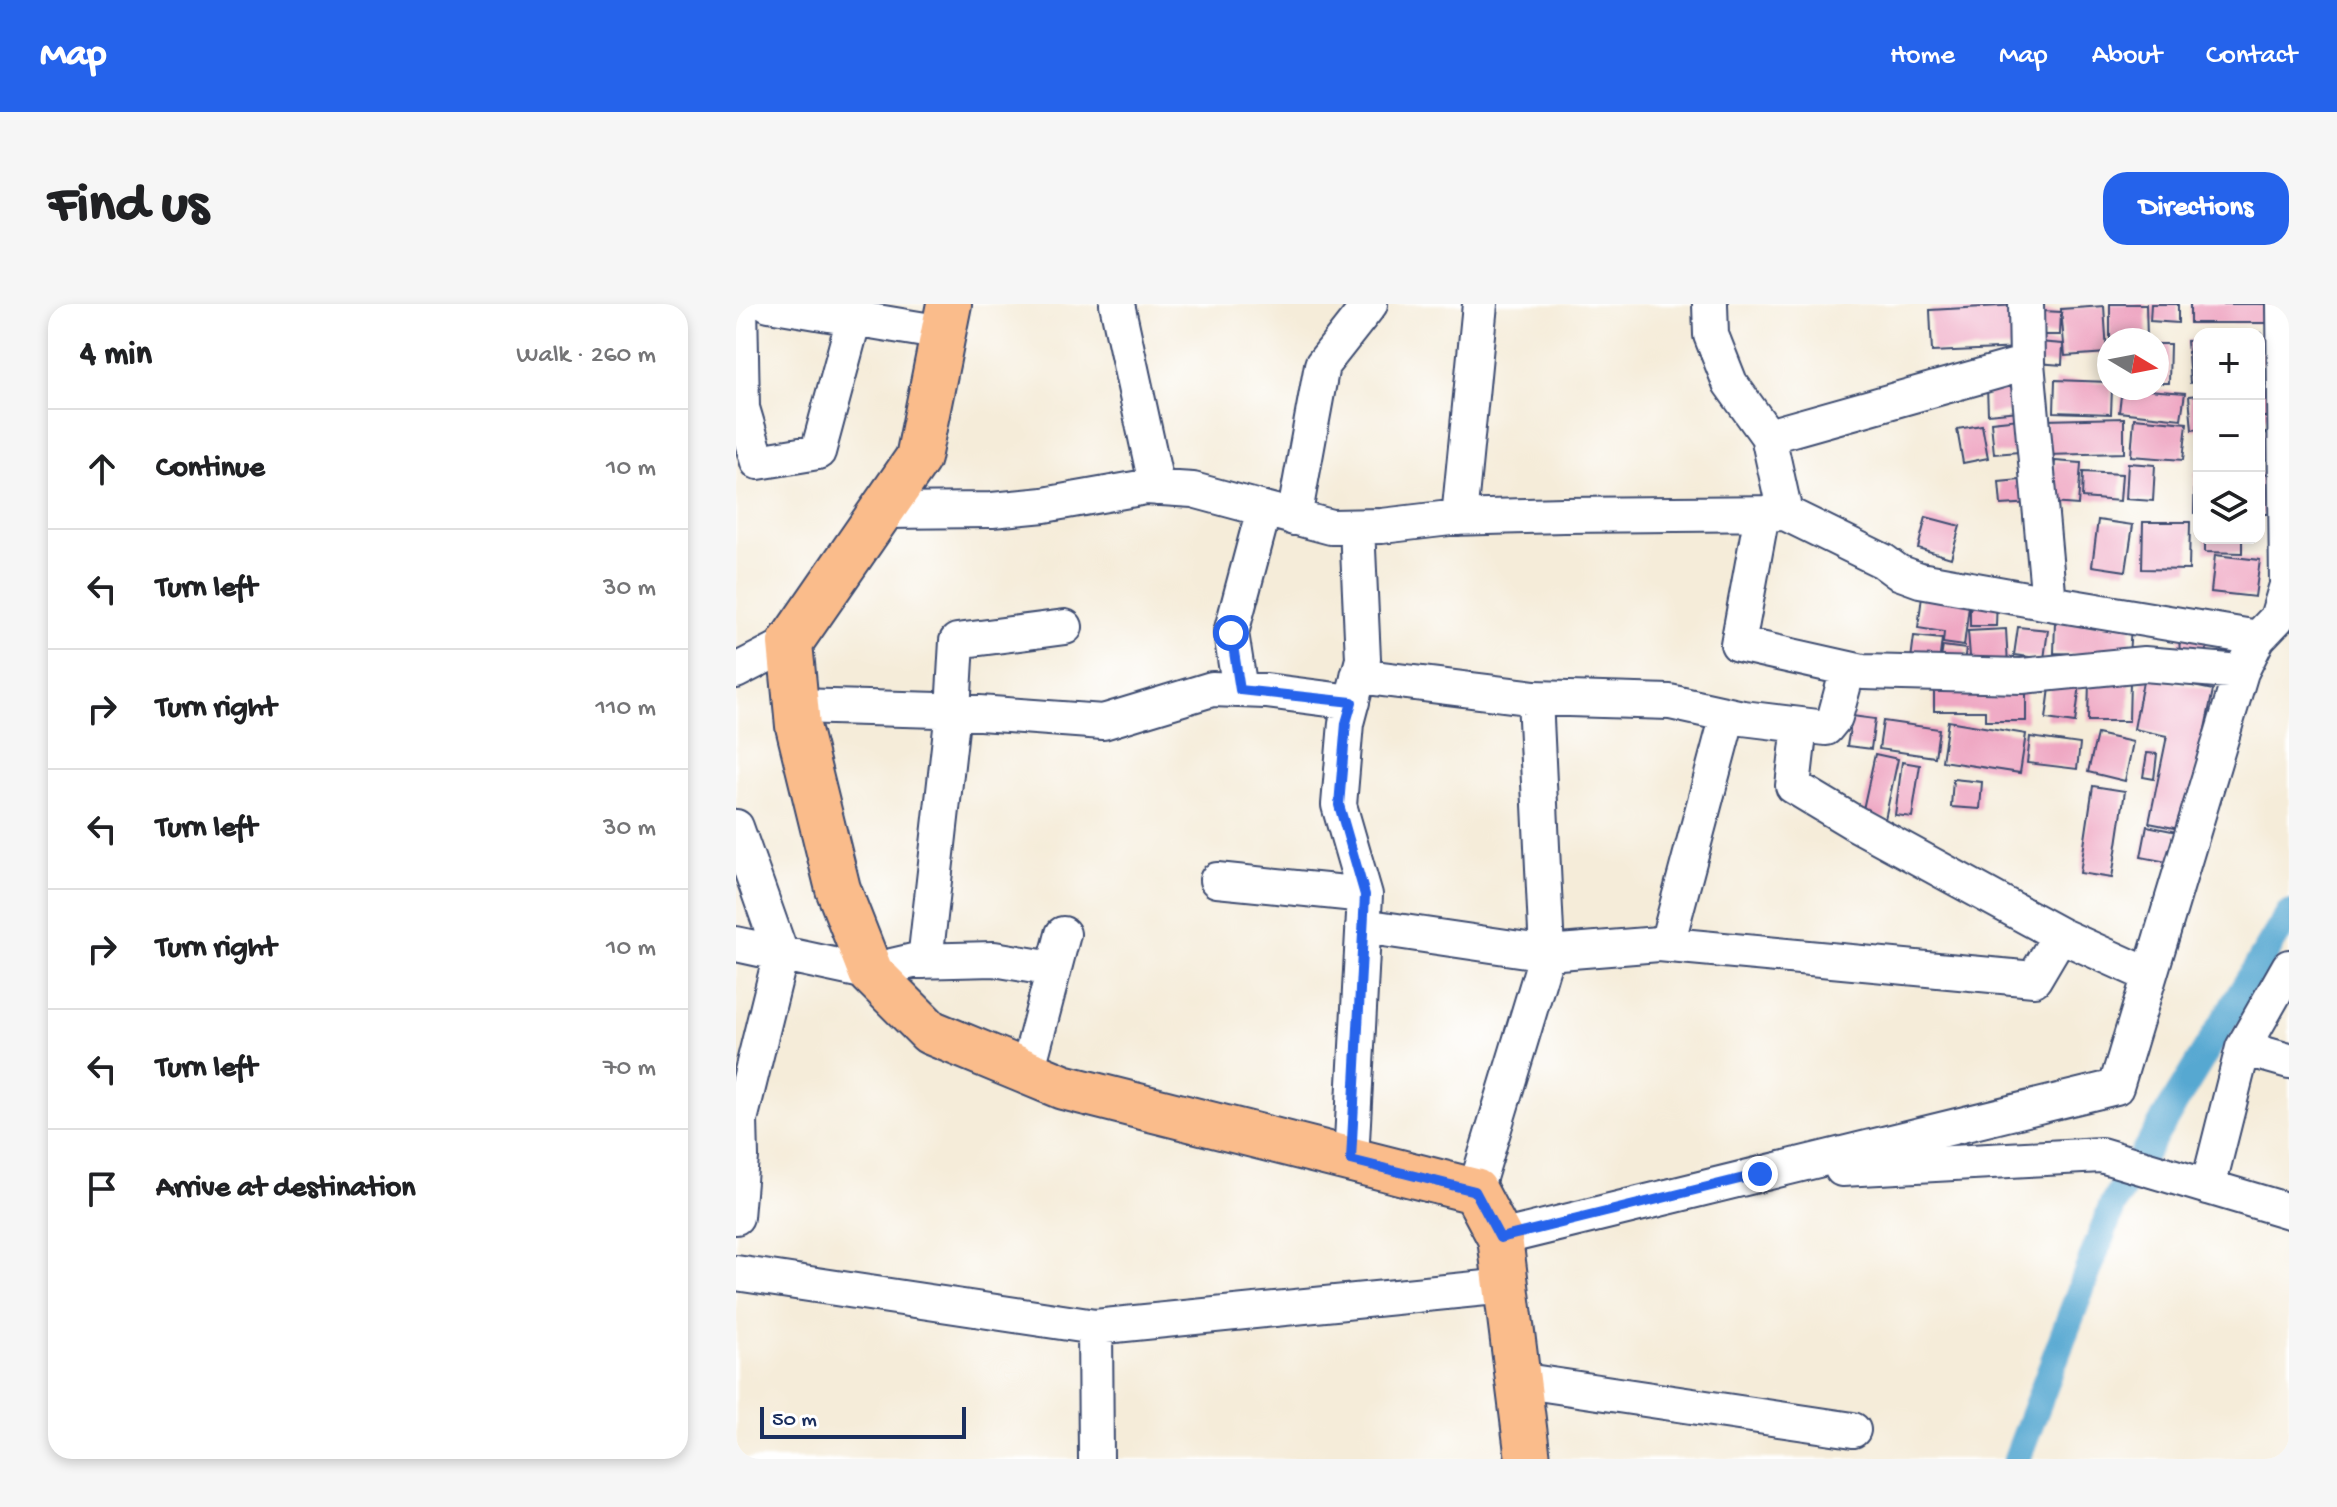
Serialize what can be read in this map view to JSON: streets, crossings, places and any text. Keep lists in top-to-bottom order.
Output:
{
  "scale_bar": "50 m",
  "north": "right",
  "page": {
    "header": "Map",
    "nav": [
      "Home",
      "Map",
      "About",
      "Contact"
    ],
    "buttons": "Directions",
    "title": "Find us",
    "heading": ["4 min", "Walk · 260 m"],
    "map_buttons": ["+", "−"],
    "list": [
      ["Continue", "10 m"],
      ["Turn left", "30 m"],
      ["Turn right", "110 m"],
      ["Turn left", "30 m"],
      ["Turn right", "10 m"],
      ["Turn left", "70 m"],
      "Arrive at destination"
    ],
    "scale": "50 m"
  }
}
